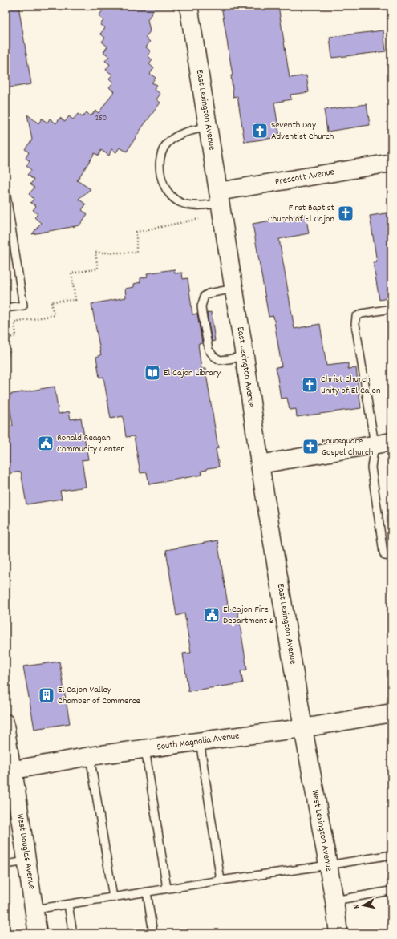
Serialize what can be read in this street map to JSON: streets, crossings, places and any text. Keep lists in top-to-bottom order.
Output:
{
  "streets": {
    "street": [
      "East Lexington Avenue",
      "Prescott Avenue",
      "South Magnolia Avenue",
      "West Lexington Avenue",
      "West Douglas Avenue"
    ]
  },
  "crossings": [
    ["East Lexington Avenue", "Prescott Avenue"],
    ["East Lexington Avenue", "South Magnolia Avenue"],
    ["East Lexington Avenue", "West Lexington Avenue"],
    ["South Magnolia Avenue", "West Lexington Avenue"],
    ["South Magnolia Avenue", "West Douglas Avenue"]
  ],
  "places": {
    "church": [
      "Seventh Day Adventist Church",
      "First Baptist Church of El Cajon",
      "Christ Church Unity of El Cajon",
      "Foursquare Gospel Church"
    ],
    "library": ["El Cajon Library"],
    "public building": ["Ronald Reagan Community Center", "El Cajon Fire Department 6"],
    "building": ["El Cajon Valley Chamber of Commerce"]
  },
  "house_numbers": ["250"],
  "north": "left"
}
